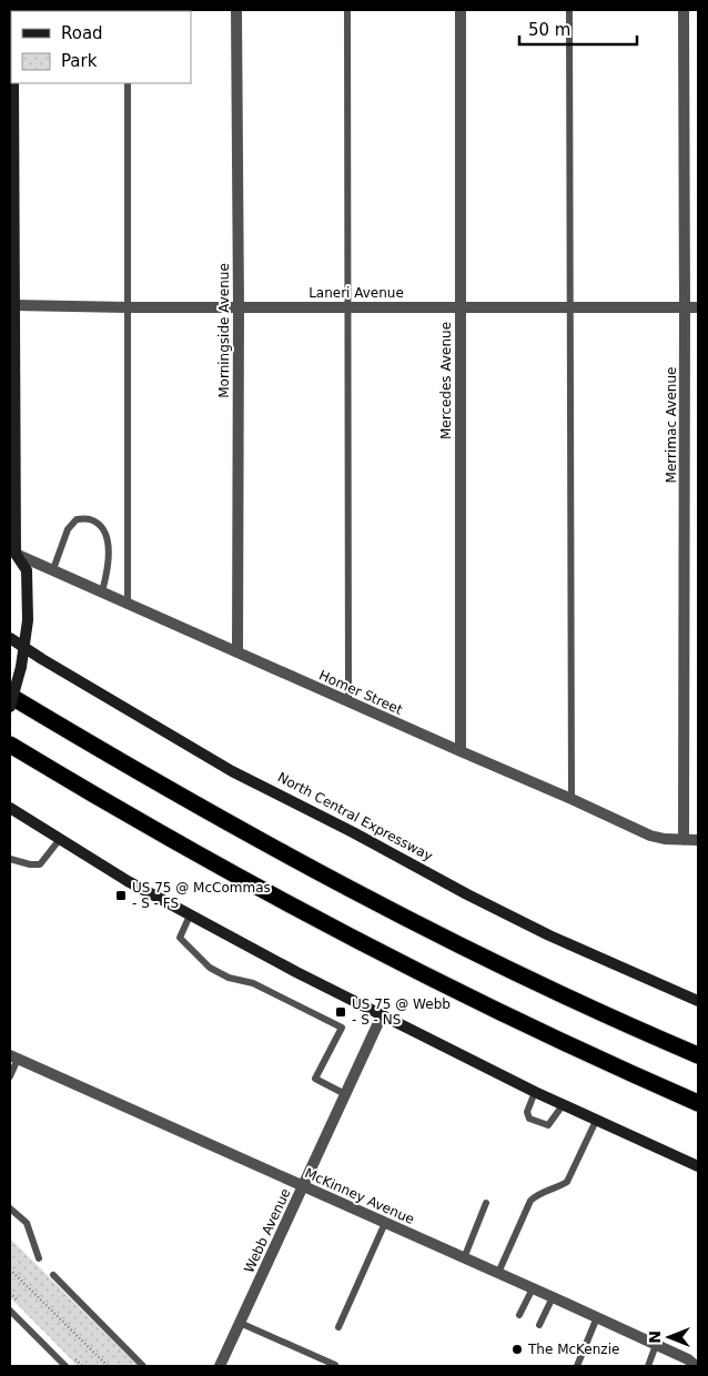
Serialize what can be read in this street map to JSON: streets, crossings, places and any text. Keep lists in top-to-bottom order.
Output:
{
  "streets": {
    "main road": ["North Central Expressway"],
    "street": [
      "Laneri Avenue",
      "Morningside Avenue",
      "Mercedes Avenue",
      "Merrimac Avenue",
      "Homer Street",
      "McKinney Avenue",
      "Webb Avenue"
    ]
  },
  "crossings": [
    ["Laneri Avenue", "Morningside Avenue"],
    ["Laneri Avenue", "Mercedes Avenue"],
    ["Laneri Avenue", "Merrimac Avenue"],
    ["Morningside Avenue", "Homer Street"],
    ["Mercedes Avenue", "Homer Street"],
    ["Merrimac Avenue", "Homer Street"],
    ["McKinney Avenue", "Webb Avenue"]
  ],
  "places": {
    "transit": ["US 75 @ McCommas - S - FS", "US 75 @ Webb - S - NS"],
    "other": ["The McKenzie"]
  },
  "legend": ["Road", "Park"],
  "scale_bar": "50 m",
  "north": "left"
}
